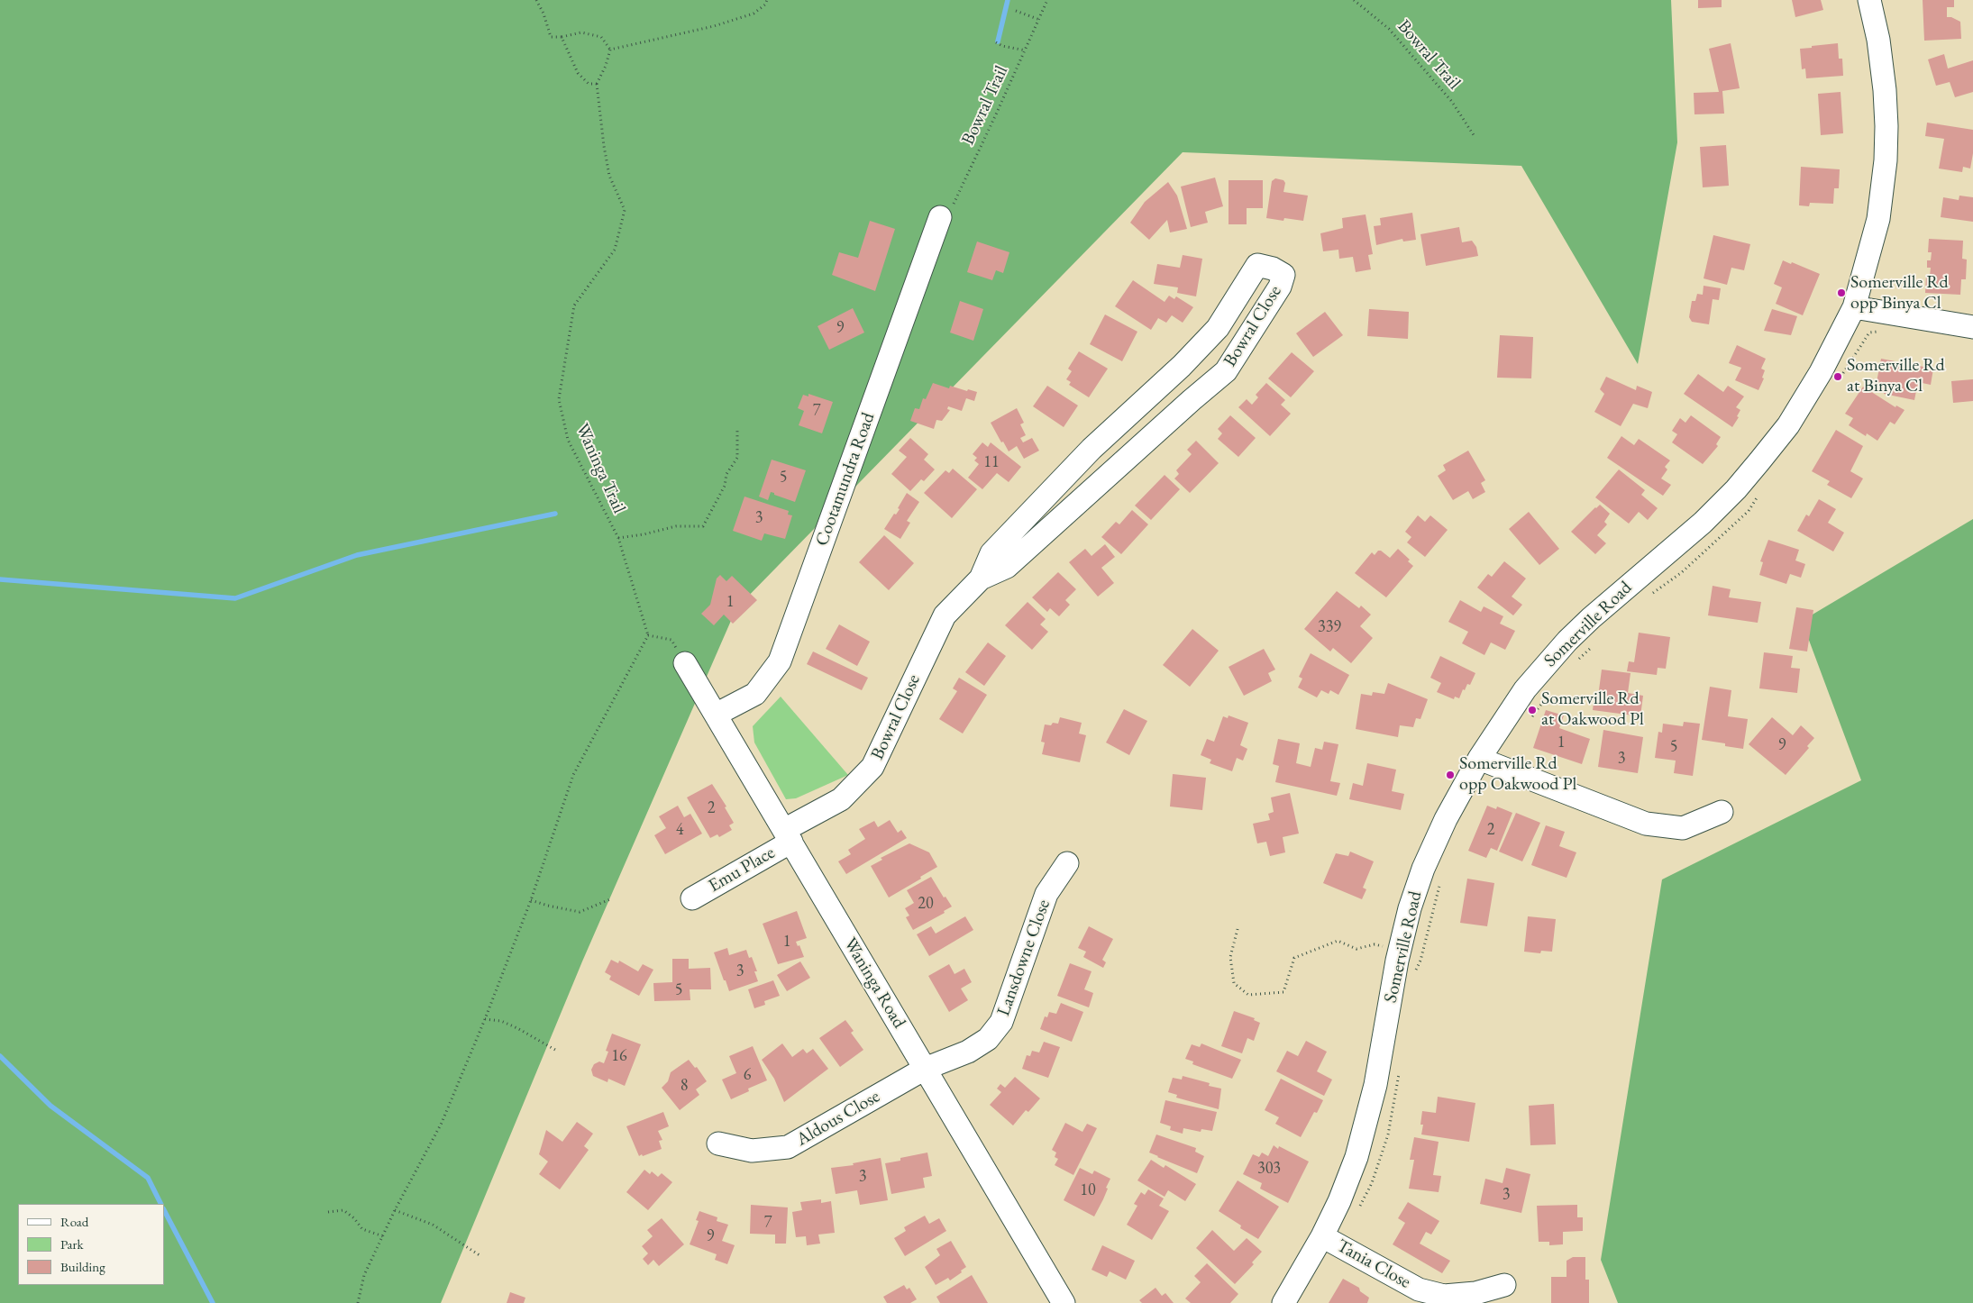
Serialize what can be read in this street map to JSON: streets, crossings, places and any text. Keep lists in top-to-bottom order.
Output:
{
  "streets": {
    "street": [
      "Bowral Close",
      "Cootamundra Road",
      "Somerville Road",
      "Emu Place",
      "Lansdowne Close",
      "Waninga Road",
      "Aldous Close",
      "Tania Close"
    ],
    "path": ["Bowral Trail", "Waninga Trail"]
  },
  "crossings": [
    ["Bowral Trail", "Cootamundra Road"],
    ["Bowral Close", "Emu Place"],
    ["Bowral Close", "Waninga Road"],
    ["Cootamundra Road", "Waninga Road"],
    ["Somerville Road", "Tania Close"],
    ["Emu Place", "Waninga Road"],
    ["Lansdowne Close", "Waninga Road"],
    ["Lansdowne Close", "Aldous Close"],
    ["Waninga Road", "Aldous Close"]
  ],
  "places": [
    "Somerville Rd opp Binya Cl",
    "Somerville Rd at Binya Cl",
    "Somerville Rd at Oakwood Pl",
    "Somerville Rd opp Oakwood Pl"
  ],
  "house_numbers": [
    "9",
    "7",
    "11",
    "5",
    "3",
    "1",
    "339",
    "1",
    "9",
    "5",
    "3",
    "2",
    "4",
    "2",
    "20",
    "1",
    "3",
    "5",
    "16",
    "6",
    "8",
    "303",
    "3",
    "10",
    "3",
    "7",
    "9"
  ],
  "legend": ["Road", "Park", "Building"]
}
